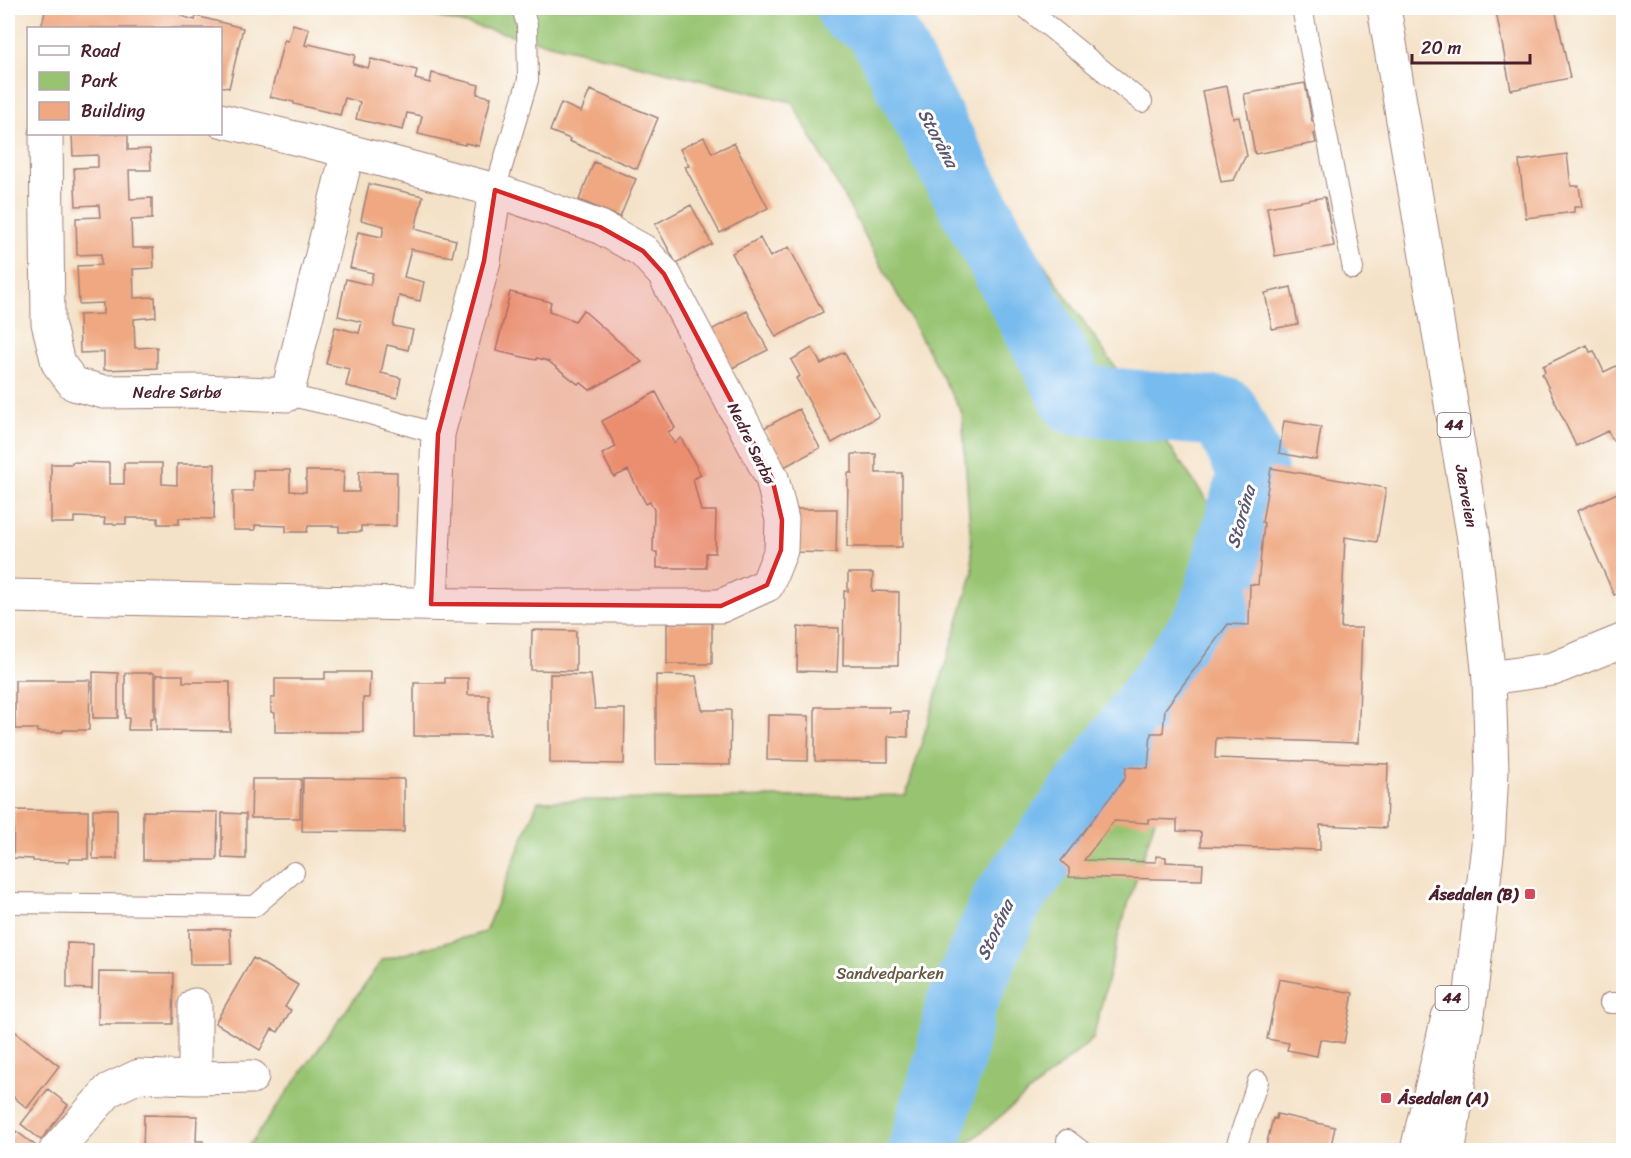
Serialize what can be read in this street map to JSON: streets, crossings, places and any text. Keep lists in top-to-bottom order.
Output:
{
  "streets": {
    "street": ["Nedre Sørbø", "44", "Jærveien"]
  },
  "water": ["Storåna"],
  "parks": ["Sandvedparken"],
  "places": {
    "transit": ["Åsedalen (B)", "Åsedalen (A)"]
  },
  "legend": ["Road", "Park", "Building"],
  "scale_bar": "20 m"
}
